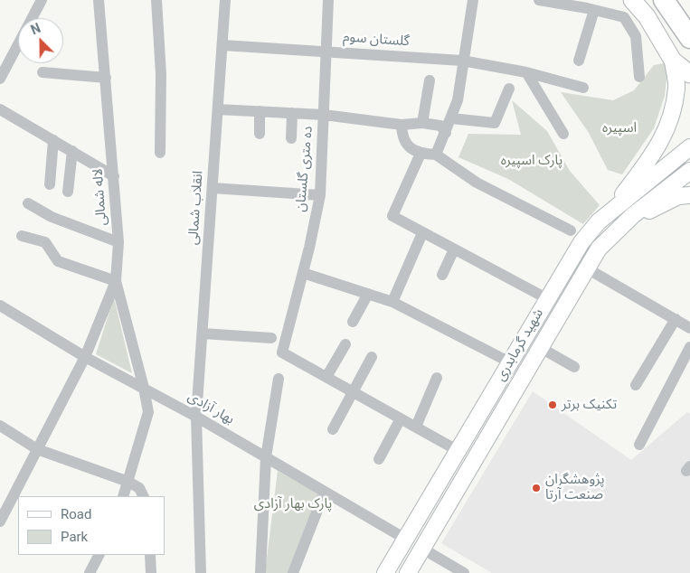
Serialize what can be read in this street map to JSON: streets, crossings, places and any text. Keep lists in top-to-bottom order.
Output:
{
  "streets": {
    "main road": ["شهید گرمابدری"],
    "street": [
      "گلستان سوم",
      "ده متری گلستان",
      "لاله شمالی",
      "انقلاب شمالی",
      "بهار آزادی"
    ]
  },
  "crossings": [
    ["گلستان سوم", "ده متری گلستان"],
    ["گلستان سوم", "انقلاب شمالی"],
    ["لاله شمالی", "بهار آزادی"],
    ["انقلاب شمالی", "بهار آزادی"],
    ["شهید گرمابدری", "بهار آزادی"]
  ],
  "parks": ["اسپیره", "پارک اسپیره", "پارک بهار آزادی"],
  "places": ["تکنیک برتر", "پژوهشگران صنعت آرتا"],
  "legend": ["Road", "Park"],
  "north": "top left"
}
